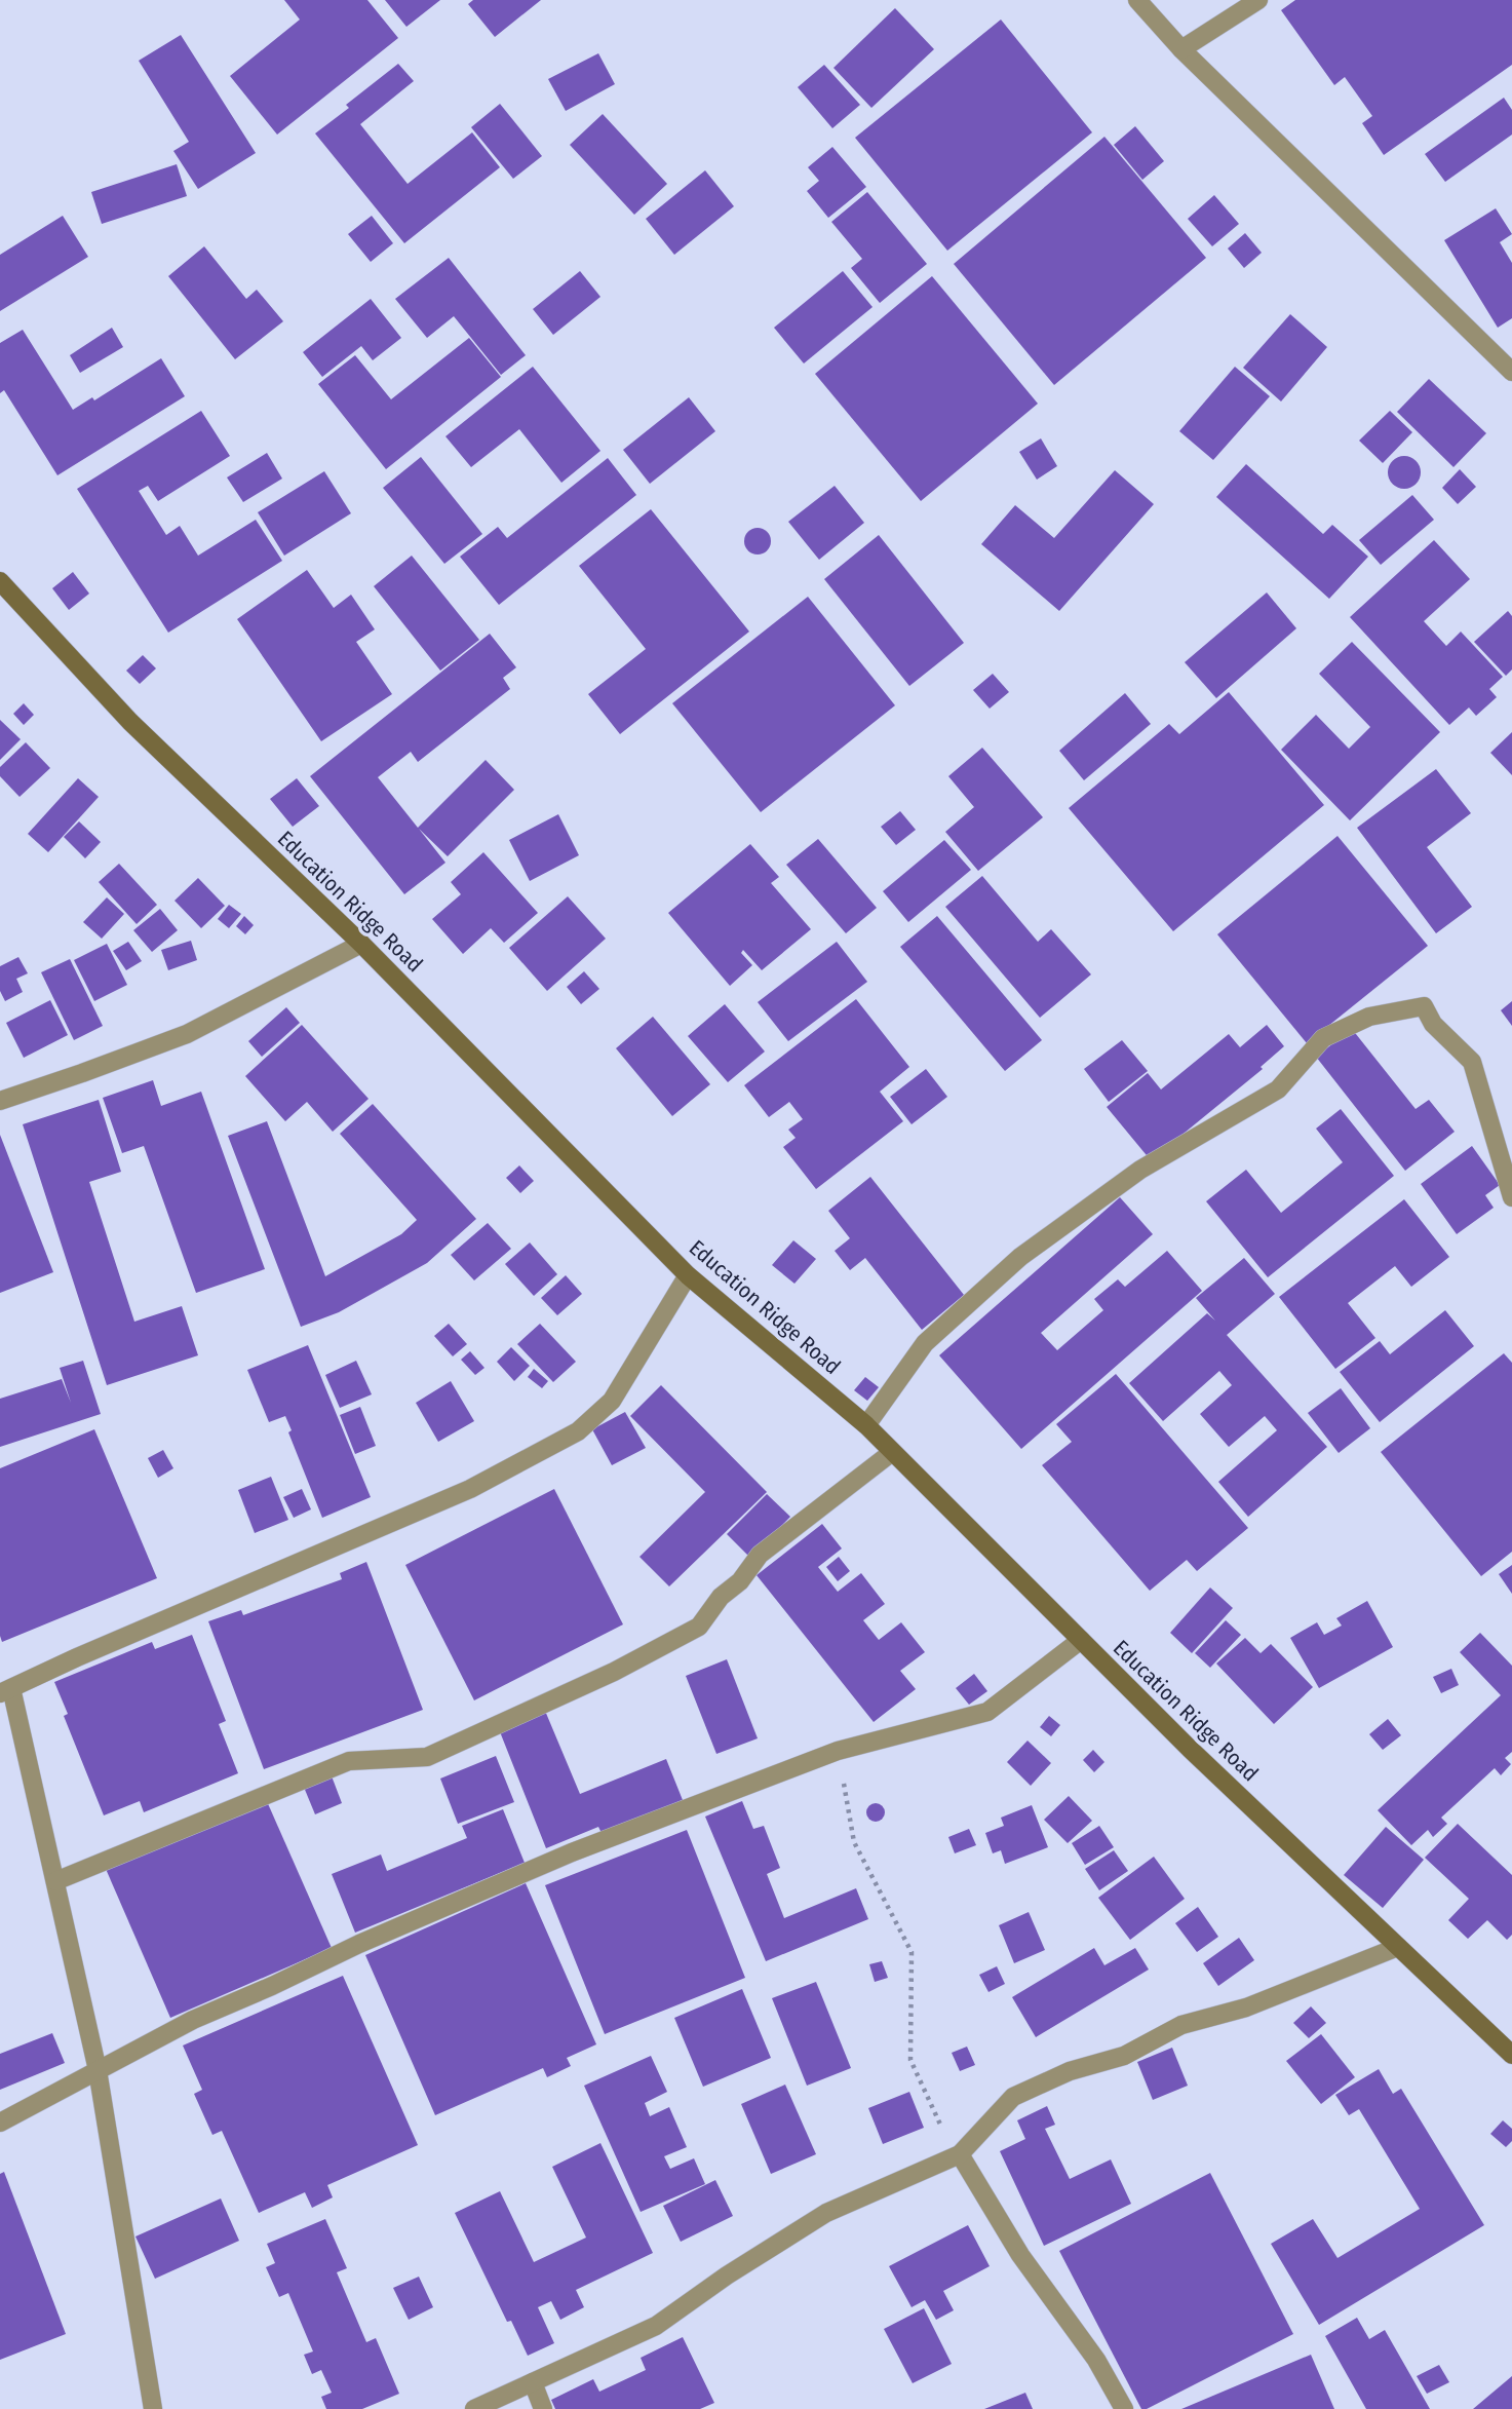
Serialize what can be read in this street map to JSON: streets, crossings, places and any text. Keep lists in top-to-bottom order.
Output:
{
  "streets": {
    "main road": ["Education Ridge Road"]
  }
}
